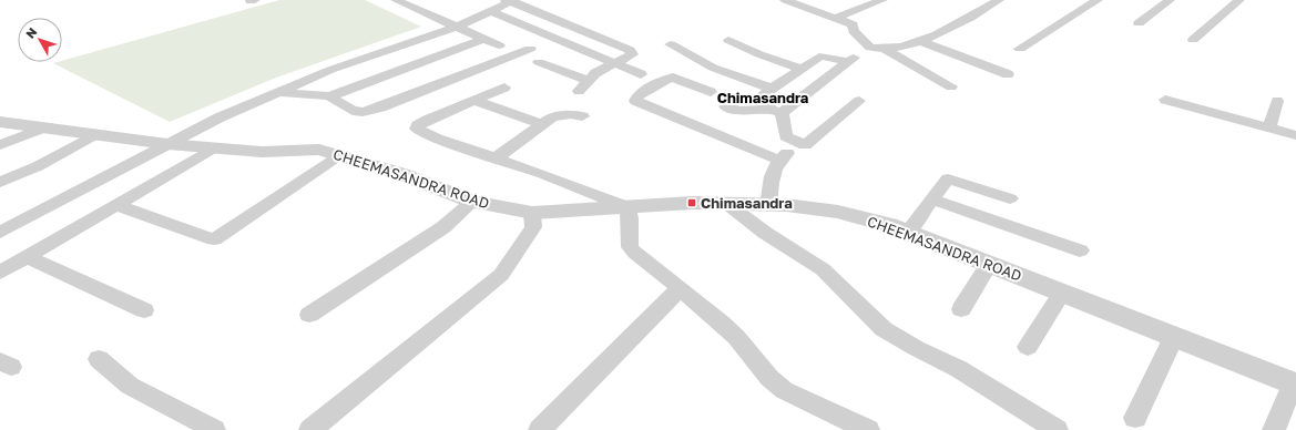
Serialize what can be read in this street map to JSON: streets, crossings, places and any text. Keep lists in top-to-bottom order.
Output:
{
  "streets": {
    "street": ["CHEEMASANDRA ROAD"]
  },
  "districts": ["Chimasandra"],
  "places": {
    "transit": ["Chimasandra"]
  },
  "north": "top left"
}
